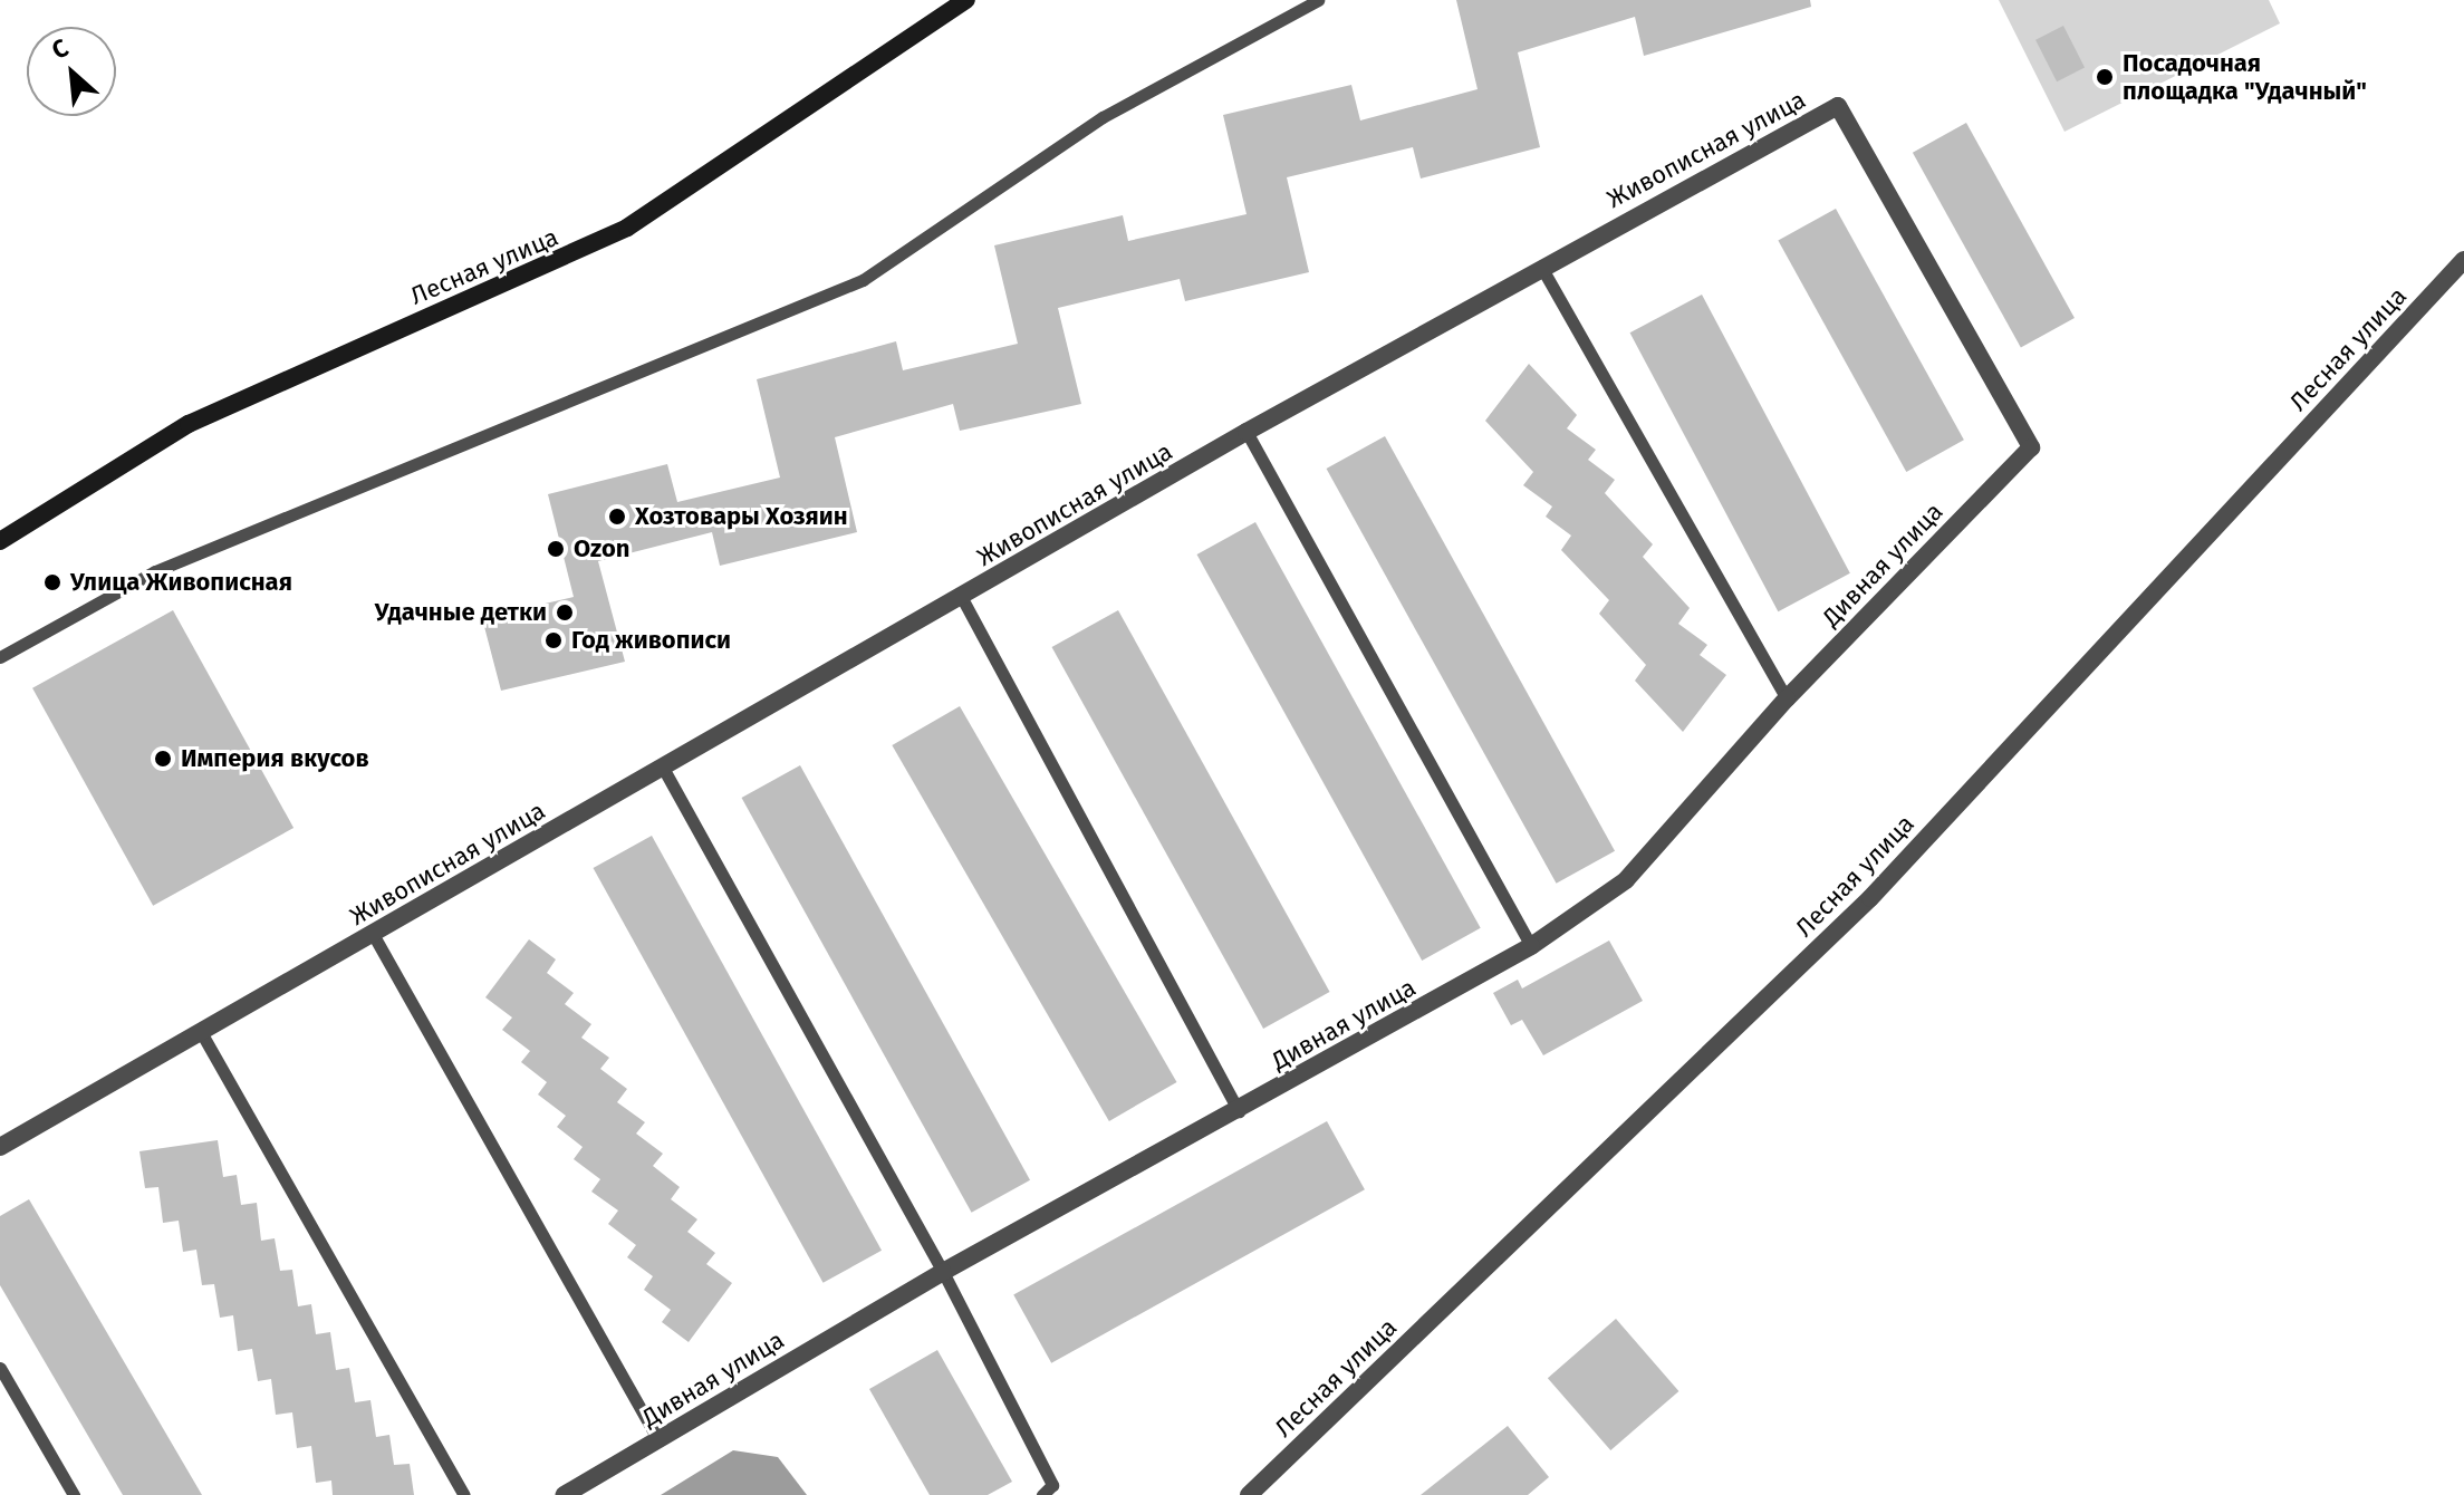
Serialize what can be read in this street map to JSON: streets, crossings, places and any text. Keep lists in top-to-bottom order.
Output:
{
  "streets": {
    "main road": ["Лесная улица"],
    "street": ["Живописная улица", "Дивная улица"]
  },
  "crossings": [
    ["Живописная улица", "Дивная улица"]
  ],
  "places": [
    "Посадочная площадка \"Удачный\"",
    "Хозтовары Хозяин",
    "Ozon",
    "Улица Живописная",
    "Удачные детки",
    "Год живописи",
    "Империя вкусов"
  ],
  "north": "top left"
}
